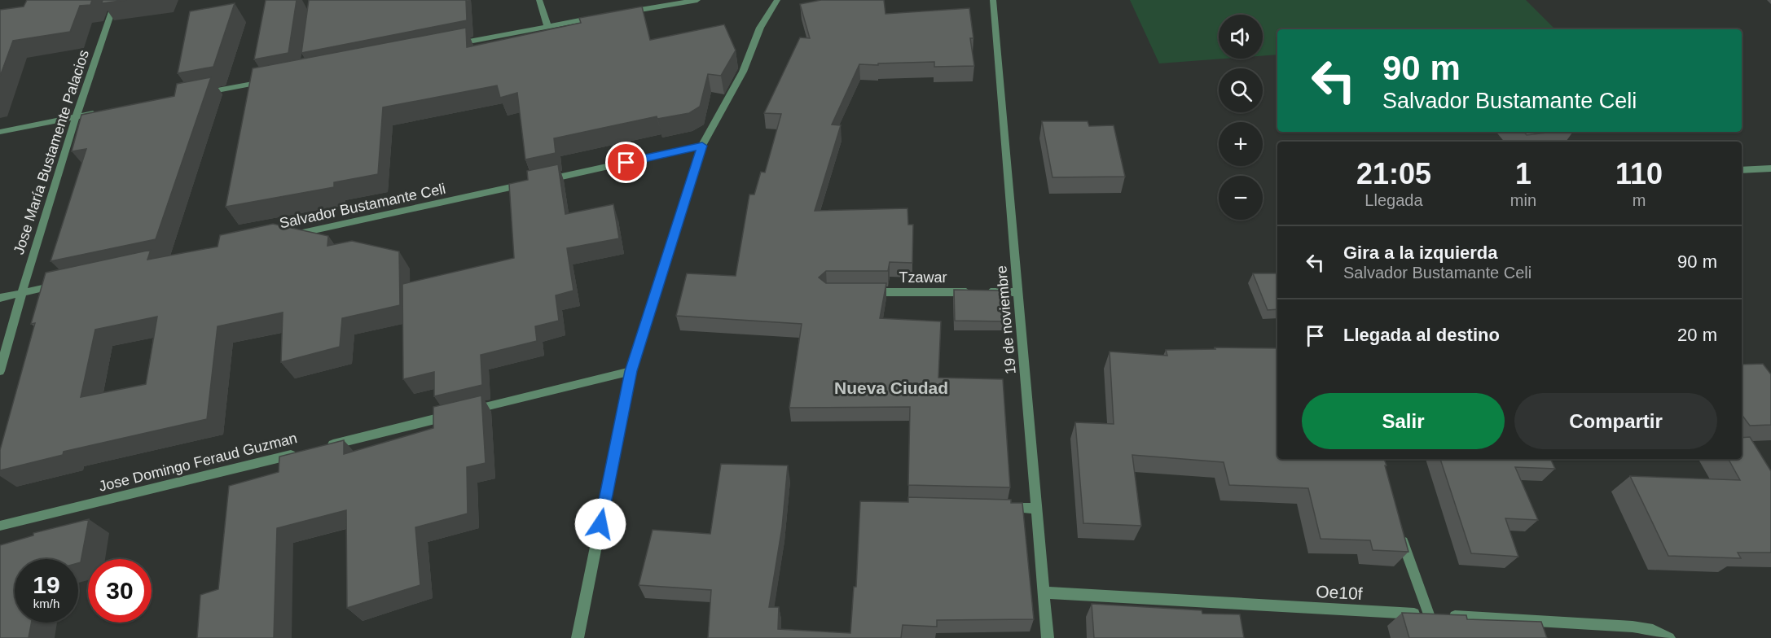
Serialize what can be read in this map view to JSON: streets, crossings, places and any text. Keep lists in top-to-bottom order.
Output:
{
  "streets": {
    "street": [
      "Jose María Bustamente Palacios",
      "Salvador Bustamante Celi",
      "Tzawar",
      "19 de noviembre",
      "Jose Domingo Feraud Guzman",
      "Oe10f"
    ]
  },
  "crossings": [
    ["Tzawar", "19 de noviembre"],
    ["19 de noviembre", "Oe10f"]
  ],
  "districts": ["Nueva Ciudad"],
  "page": {
    "map_buttons": ["+", "−"],
    "turn": ["90 m", "Salvador Bustamante Celi"],
    "eta": [
      "21:05",
      "Llegada",
      "1",
      "min",
      "110",
      "m"
    ],
    "list": [
      {
        "name": "Gira a la izquierda",
        "note": "Salvador Bustamante Celi",
        "value": "90 m"
      },
      {
        "name": "Llegada al destino",
        "value": "20 m"
      }
    ],
    "buttons": ["Salir", "Compartir"],
    "speed": "19 km/h",
    "limit": "30"
  }
}
